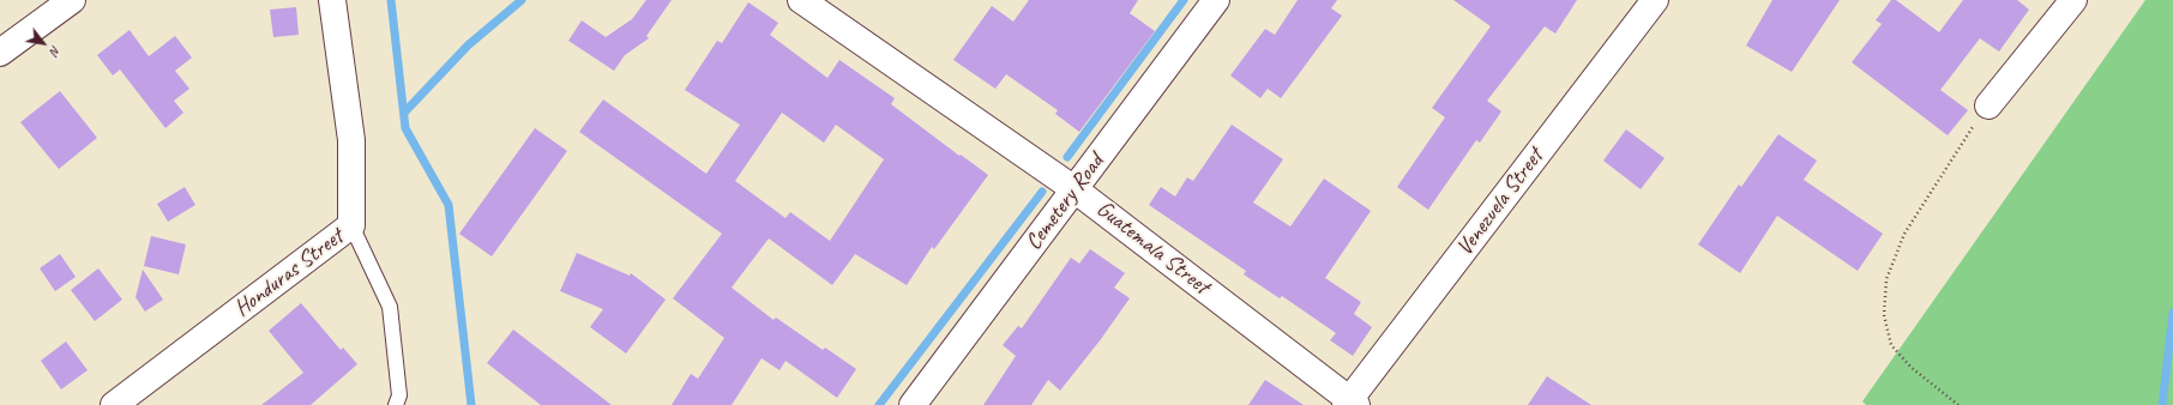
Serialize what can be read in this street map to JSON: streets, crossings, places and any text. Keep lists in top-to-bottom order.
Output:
{
  "streets": {
    "street": [
      "Cemetery Road",
      "Venezuela Street",
      "Guatemala Street",
      "Honduras Street"
    ]
  },
  "crossings": [
    ["Cemetery Road", "Guatemala Street"],
    ["Venezuela Street", "Guatemala Street"]
  ],
  "north": "bottom right"
}
